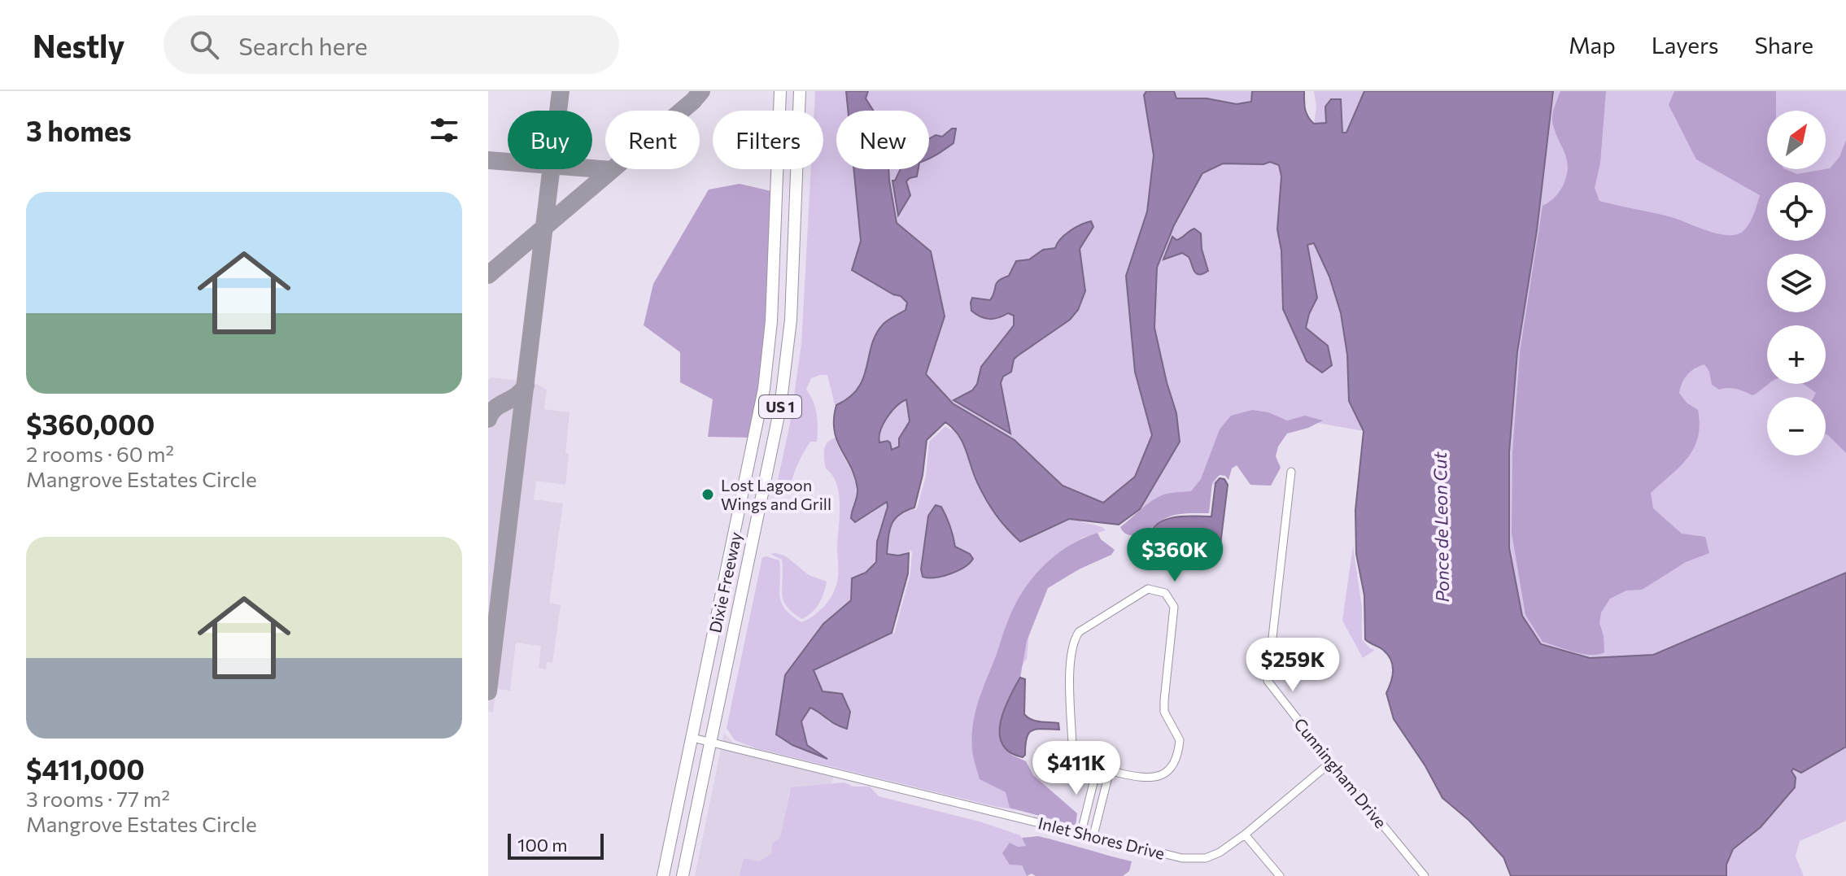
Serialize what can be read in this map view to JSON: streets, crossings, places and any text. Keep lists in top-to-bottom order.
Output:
{
  "streets": {
    "main road": ["US 1", "Dixie Freeway"],
    "street": ["Cunningham Drive", "Inlet Shores Drive"]
  },
  "crossings": [
    ["Dixie Freeway", "Inlet Shores Drive"],
    ["Cunningham Drive", "Inlet Shores Drive"]
  ],
  "water": ["Ponce de Leon Cut"],
  "places": ["Lost Lagoon Wings and Grill"],
  "scale_bar": "100 m",
  "north": "top right",
  "page": {
    "header": "Nestly",
    "search": "Search here",
    "nav": ["Map", "Layers", "Share"],
    "heading": "3 homes",
    "map_buttons": ["+", "−"],
    "chip": [
      "Buy",
      "Rent",
      "Filters",
      "New"
    ],
    "list": [
      {
        "name": "$360,000",
        "note": "2 rooms · 60 m² · Mangrove Estates Circle"
      },
      {
        "name": "$411,000",
        "note": "3 rooms · 77 m² · Mangrove Estates Circle"
      }
    ],
    "price": ["$360K", "$259K", "$411K"],
    "scale": "100 m"
  }
}
